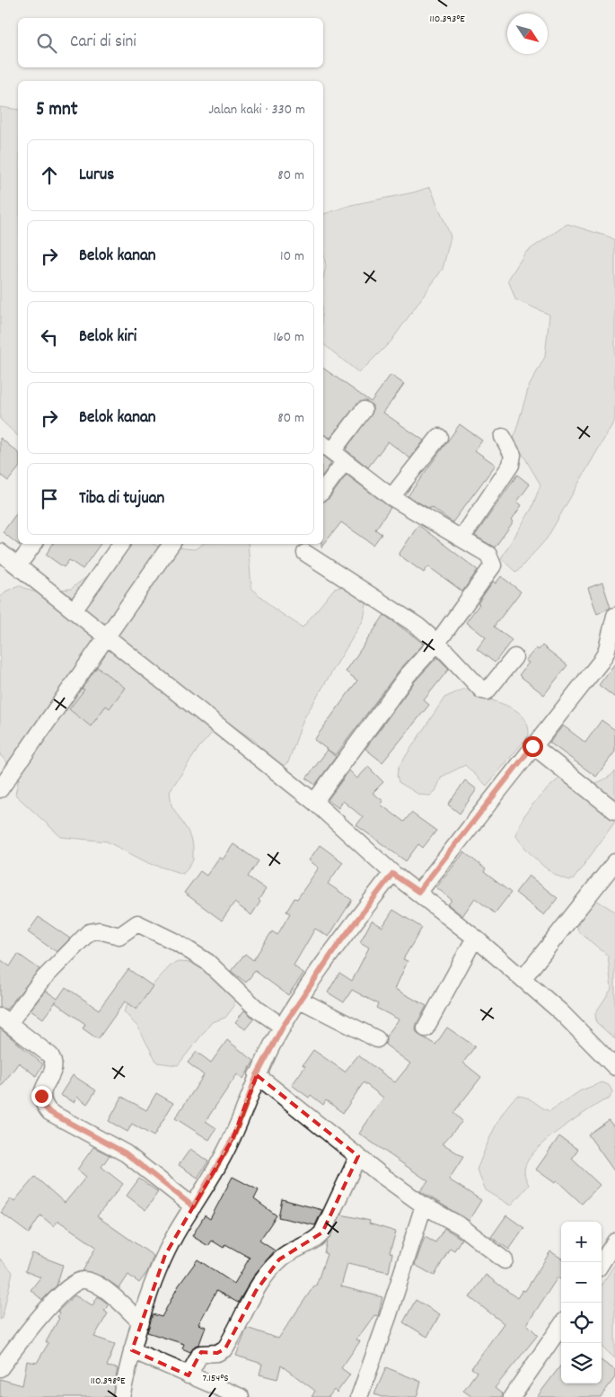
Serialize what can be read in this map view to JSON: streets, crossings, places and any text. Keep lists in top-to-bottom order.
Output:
{
  "north": "bottom right",
  "page": {
    "search": "Cari di sini",
    "heading": ["5 mnt", "Jalan kaki · 330 m"],
    "list": [
      ["Lurus", "80 m"],
      ["Belok kanan", "10 m"],
      ["Belok kiri", "160 m"],
      ["Belok kanan", "80 m"],
      "Tiba di tujuan"
    ],
    "map_buttons": ["+", "−"]
  },
  "coordinates": ["110.393°E", "7.154°S", "110.398°E"]
}
